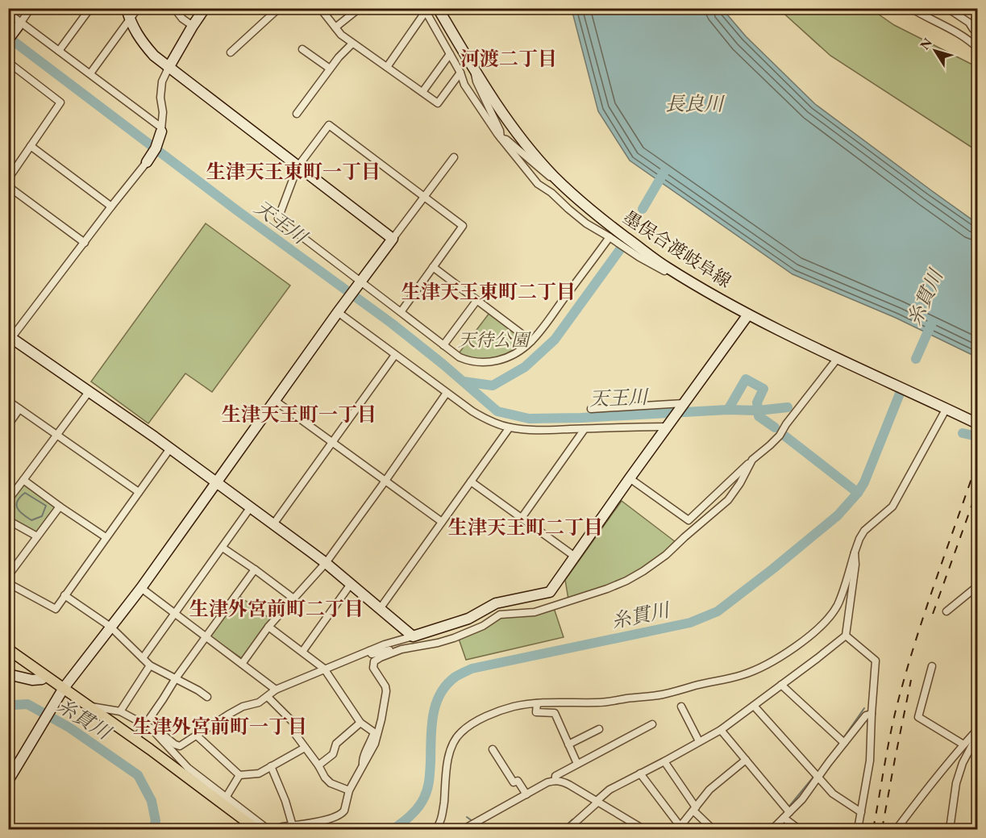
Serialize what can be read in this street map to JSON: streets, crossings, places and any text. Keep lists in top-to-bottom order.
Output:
{
  "streets": {
    "street": ["墨俣合渡岐阜線"]
  },
  "districts": [
    "河渡二丁目",
    "生津天王東町一丁目",
    "生津天王東町二丁目",
    "生津天王町一丁目",
    "生津天王町二丁目",
    "生津外宮前町二丁目",
    "生津外宮前町一丁目"
  ],
  "water": ["長良川", "天王川", "糸貫川"],
  "parks": ["天待公園"],
  "north": "top left"
}
